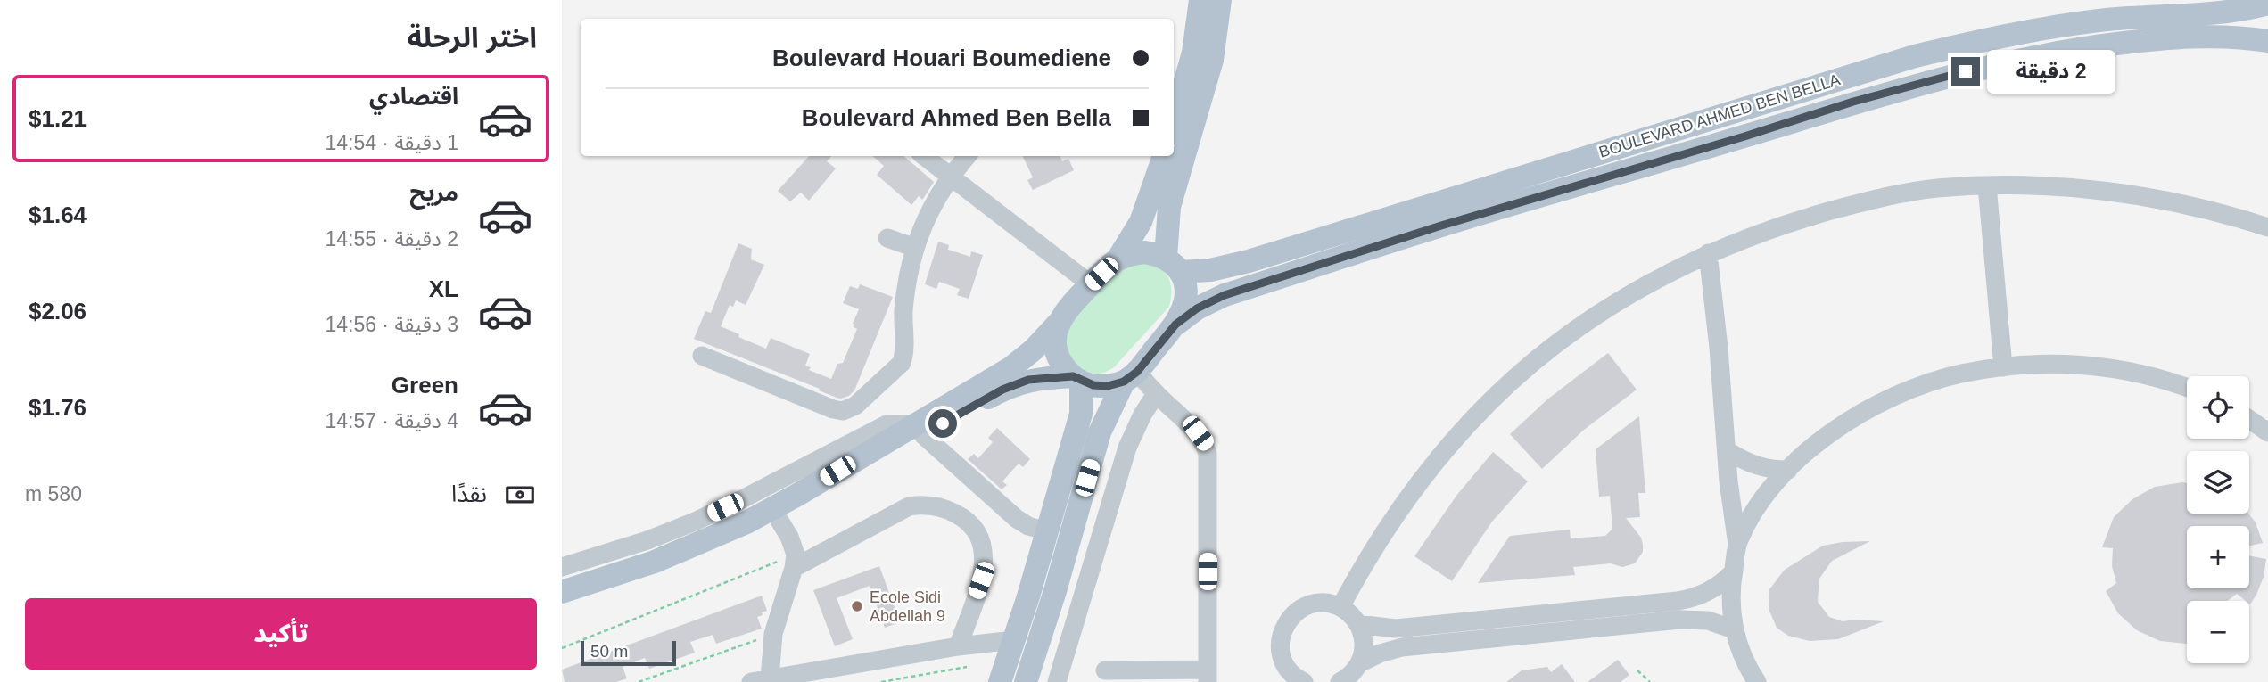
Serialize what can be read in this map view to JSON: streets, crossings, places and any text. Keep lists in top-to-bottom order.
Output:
{
  "streets": {
    "main road": ["BOULEVARD AHMED BEN BELLA"]
  },
  "places": ["Ecole Sidi Abdellah 9"],
  "scale_bar": "50 m",
  "page": {
    "heading": "اختر الرحلة",
    "banner": ["Boulevard Houari Boumediene", "Boulevard Ahmed Ben Bella"],
    "bubble": "2 دقيقة",
    "list": [
      {
        "name": "اقتصادي",
        "note": "1 دقيقة · 14:54",
        "value": "$1.21"
      },
      {
        "name": "مريح",
        "note": "2 دقيقة · 14:55",
        "value": "$1.64"
      },
      {
        "name": "XL",
        "note": "3 دقيقة · 14:56",
        "value": "$2.06"
      },
      {
        "name": "Green",
        "note": "4 دقيقة · 14:57",
        "value": "$1.76"
      }
    ],
    "map_buttons": ["+", "−"],
    "pay": ["نقدًا", "580 m"],
    "buttons": "تأكيد",
    "scale": "50 m"
  }
}
